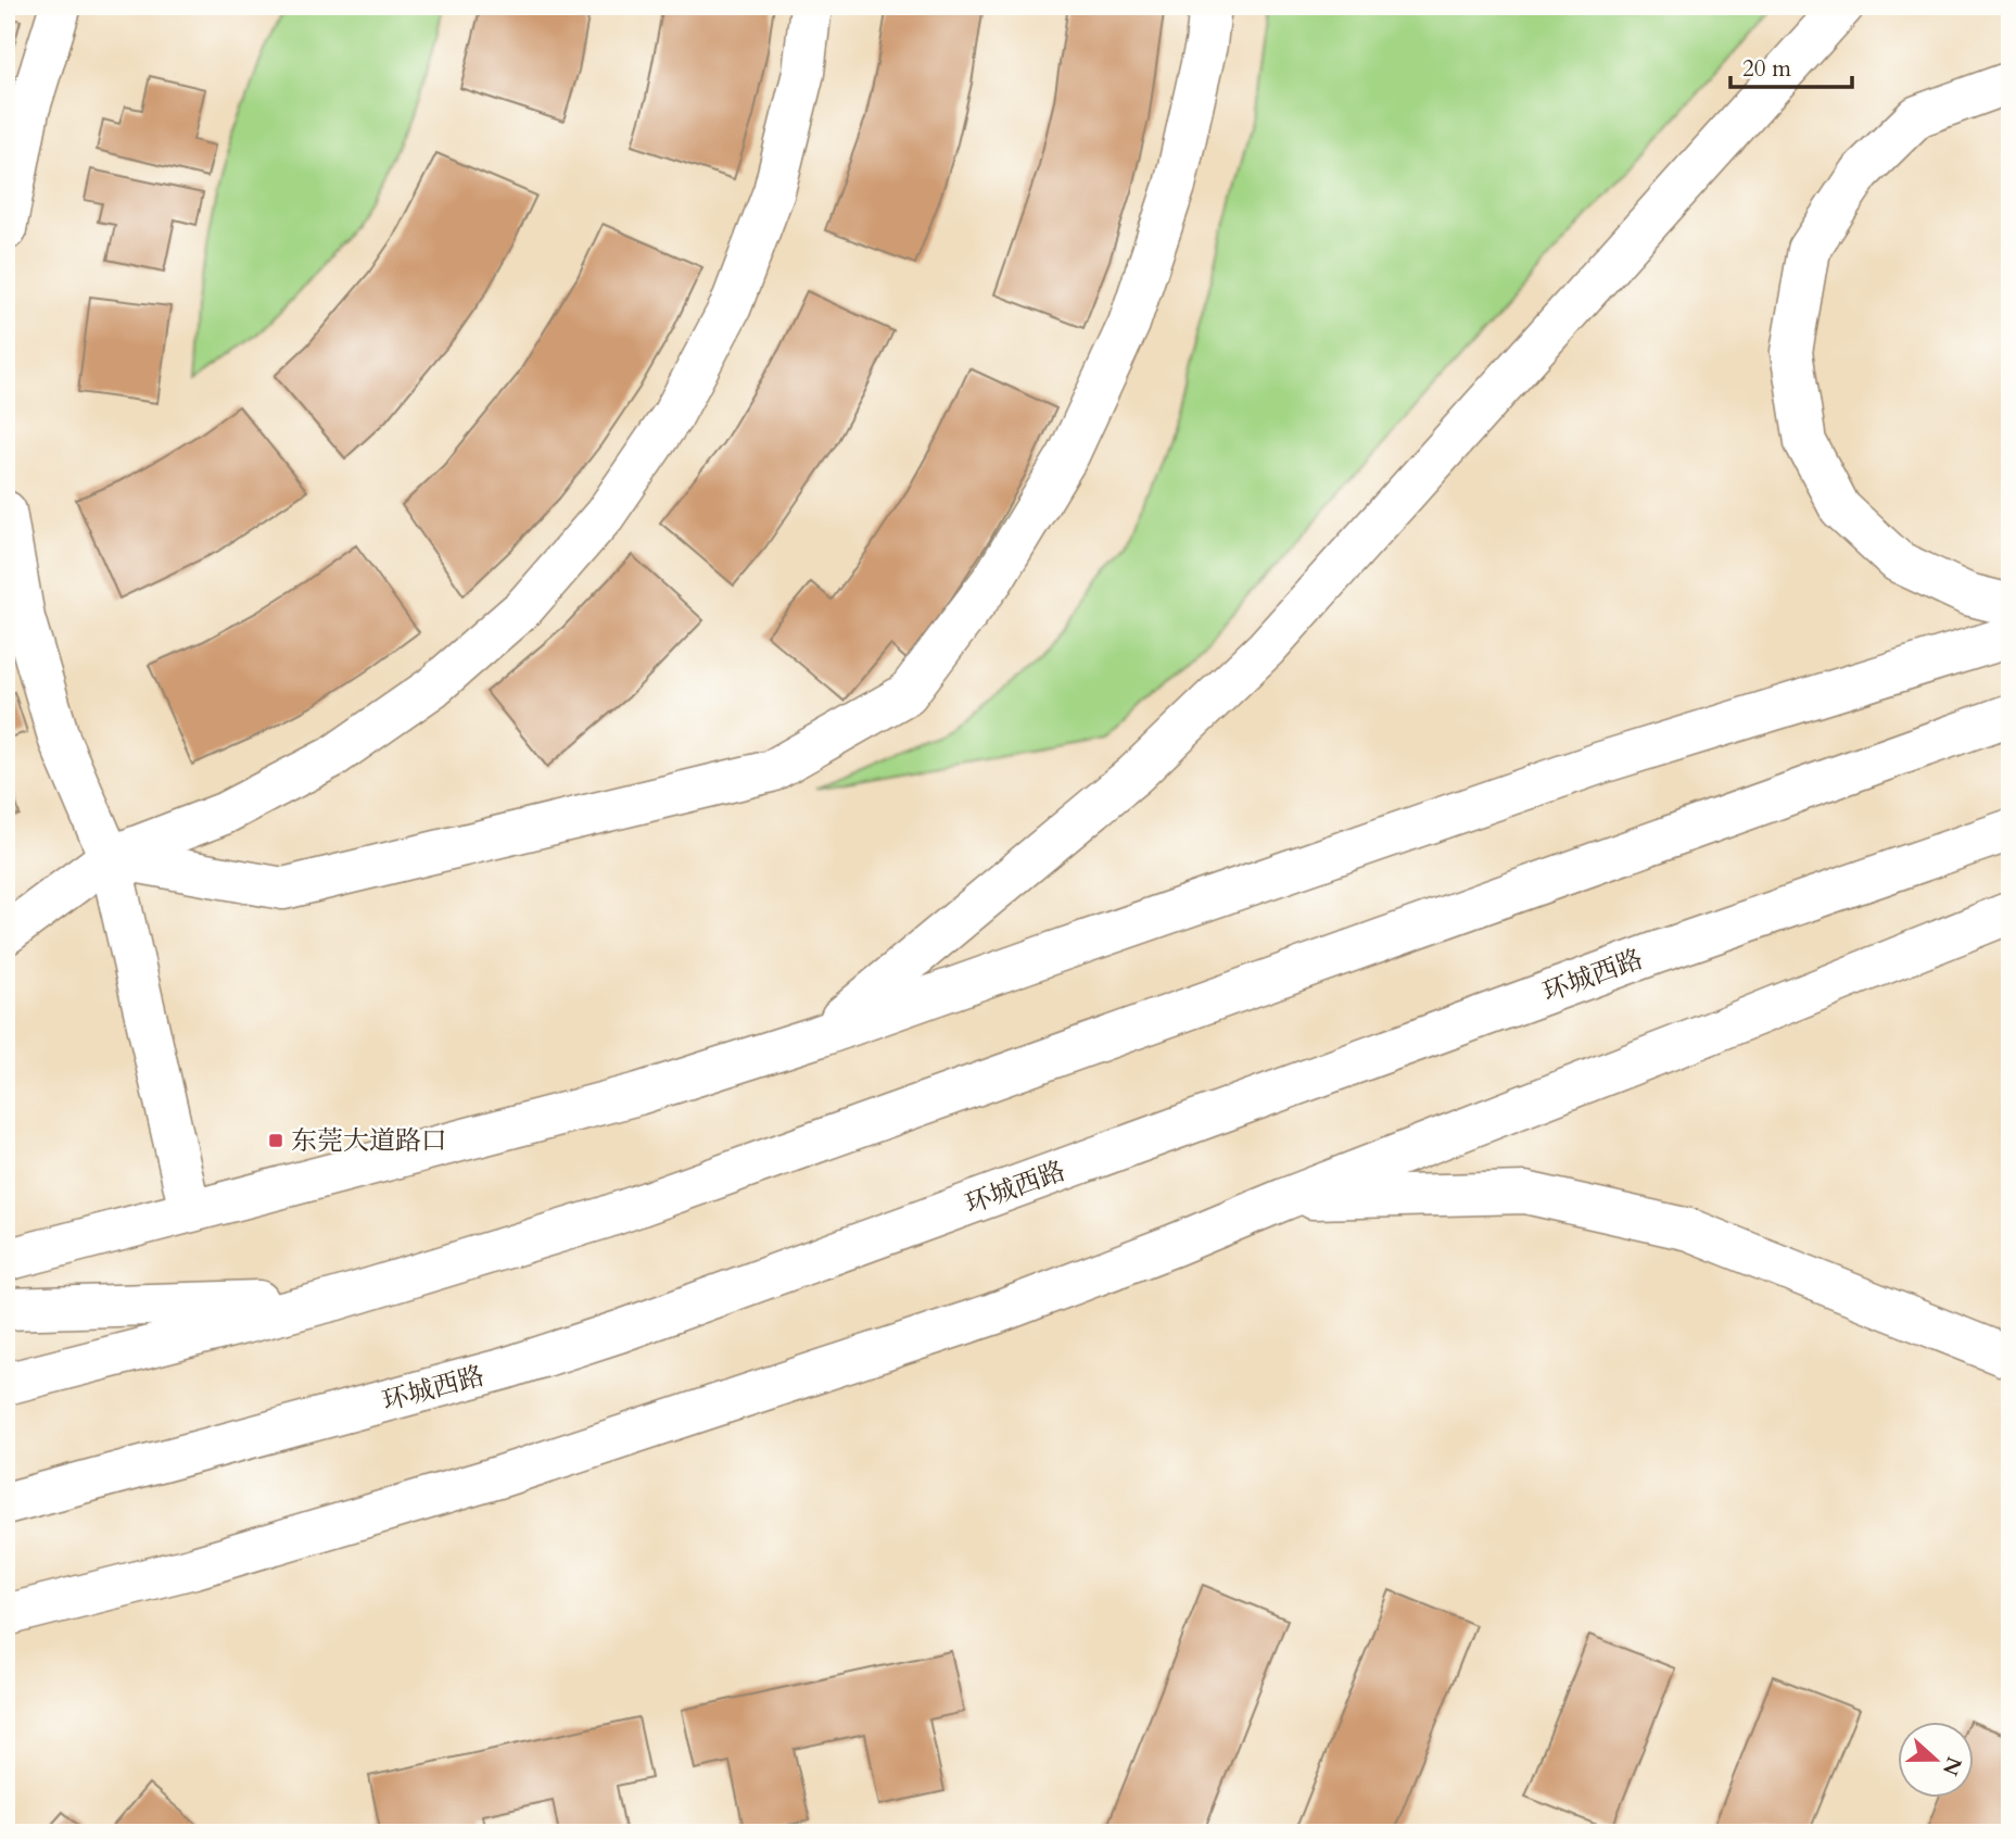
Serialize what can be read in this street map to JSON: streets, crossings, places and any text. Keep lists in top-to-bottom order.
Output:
{
  "streets": {
    "main road": ["环城西路"]
  },
  "places": {
    "transit": ["东莞大道路口"]
  },
  "scale_bar": "20 m",
  "north": "right"
}
